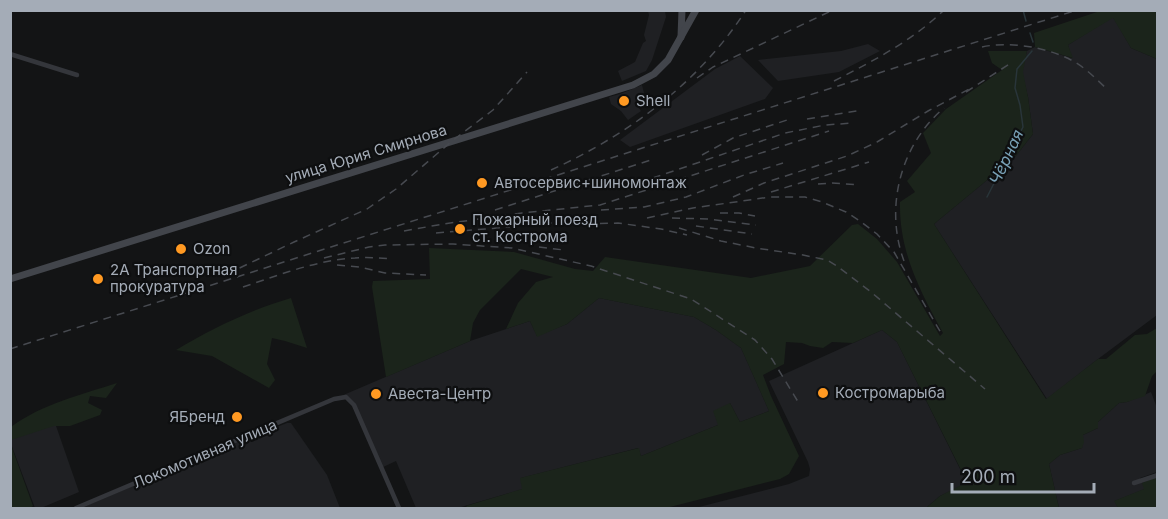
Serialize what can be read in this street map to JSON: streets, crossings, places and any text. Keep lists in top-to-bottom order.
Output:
{
  "streets": {
    "main road": ["улица Юрия Смирнова"],
    "street": ["Локомотивная улица"]
  },
  "water": ["Чёрная"],
  "places": [
    "Shell",
    "Автосервис+шиномонтаж",
    "Пожарный поезд ст. Кострома",
    "Ozon",
    "2А Транспортная прокуратура",
    "Костромарыба",
    "Авеста-Центр",
    "ЯБренд"
  ],
  "scale_bar": "200 m"
}
